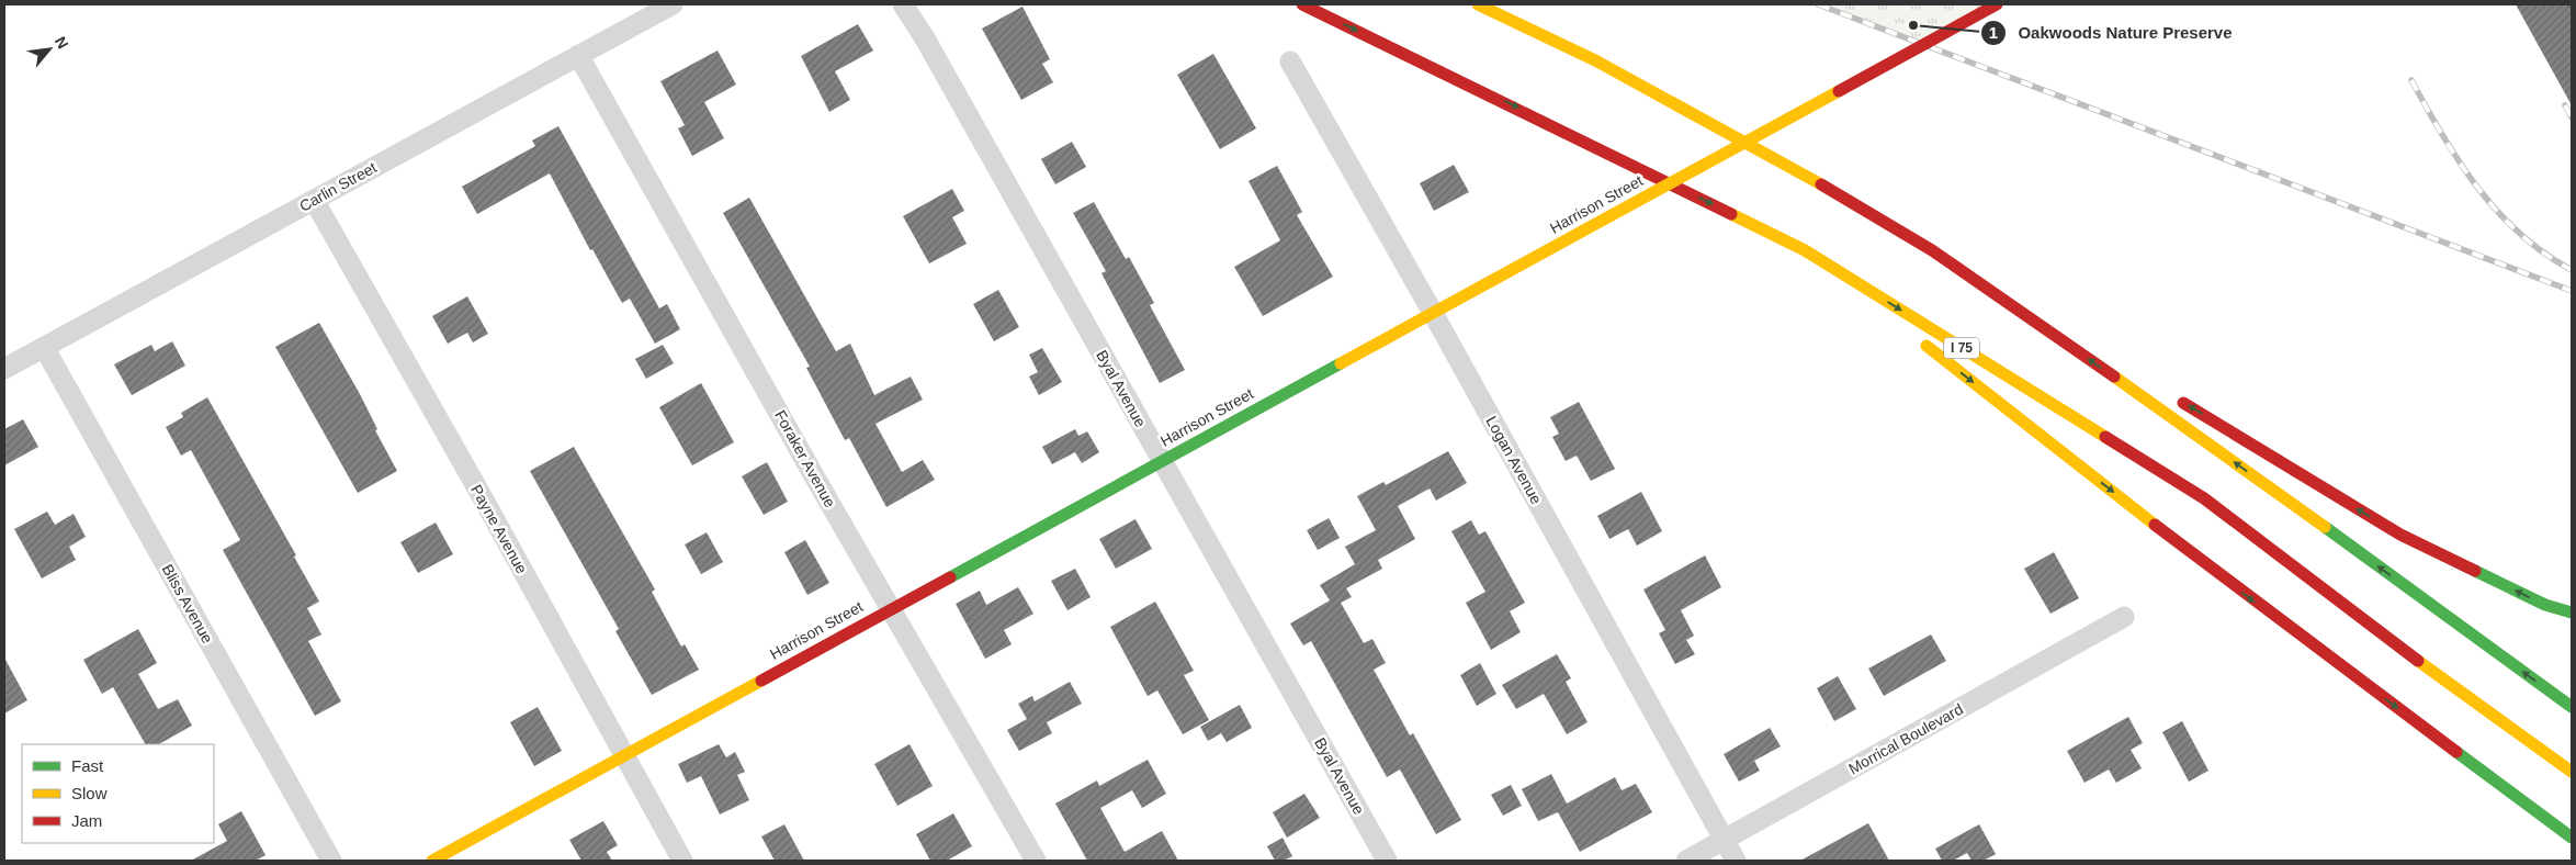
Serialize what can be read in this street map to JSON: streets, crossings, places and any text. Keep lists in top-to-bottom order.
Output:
{
  "streets": {
    "main road": ["Harrison Street", "I 75"],
    "street": [
      "Carlin Street",
      "Byal Avenue",
      "Foraker Avenue",
      "Logan Avenue",
      "Payne Avenue",
      "Bliss Avenue",
      "Morrical Boulevard"
    ]
  },
  "crossings": [
    ["Carlin Street", "Foraker Avenue"],
    ["Carlin Street", "Payne Avenue"],
    ["Carlin Street", "Bliss Avenue"],
    ["Harrison Street", "Byal Avenue"],
    ["Harrison Street", "Foraker Avenue"],
    ["Harrison Street", "Logan Avenue"],
    ["Harrison Street", "Payne Avenue"],
    ["Logan Avenue", "Morrical Boulevard"]
  ],
  "places": ["Oakwoods Nature Preserve"],
  "legend": ["Fast", "Slow", "Jam"],
  "north": "top right"
}
